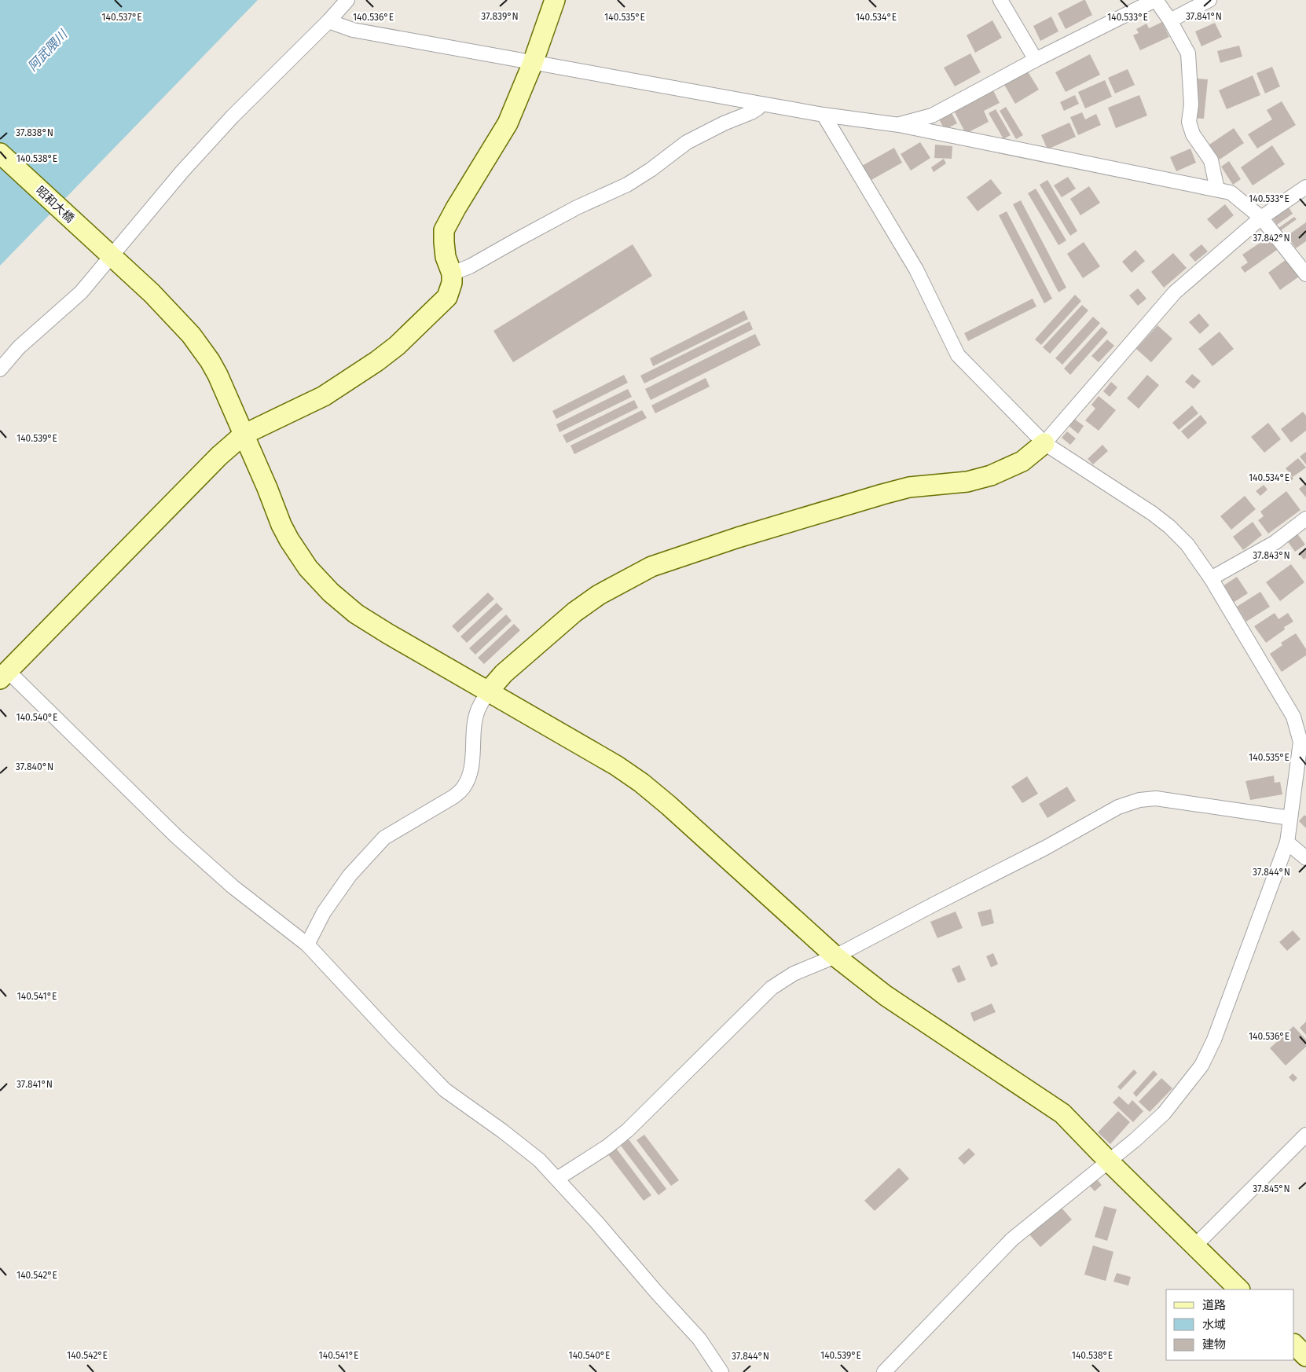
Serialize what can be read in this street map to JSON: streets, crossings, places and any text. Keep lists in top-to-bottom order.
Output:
{
  "streets": {
    "street": ["昭和大橋"]
  },
  "water": ["阿武隈川"],
  "legend": ["道路", "水域", "建物"],
  "coordinates": [
    "37.839°N",
    "37.841°N",
    "140.537°E",
    "140.536°E",
    "140.535°E",
    "140.534°E",
    "140.533°E",
    "37.838°N",
    "140.538°E",
    "37.842°N",
    "140.539°E",
    "37.843°N",
    "140.540°E",
    "37.840°N",
    "37.844°N",
    "140.541°E",
    "37.845°N",
    "140.542°E"
  ]
}
